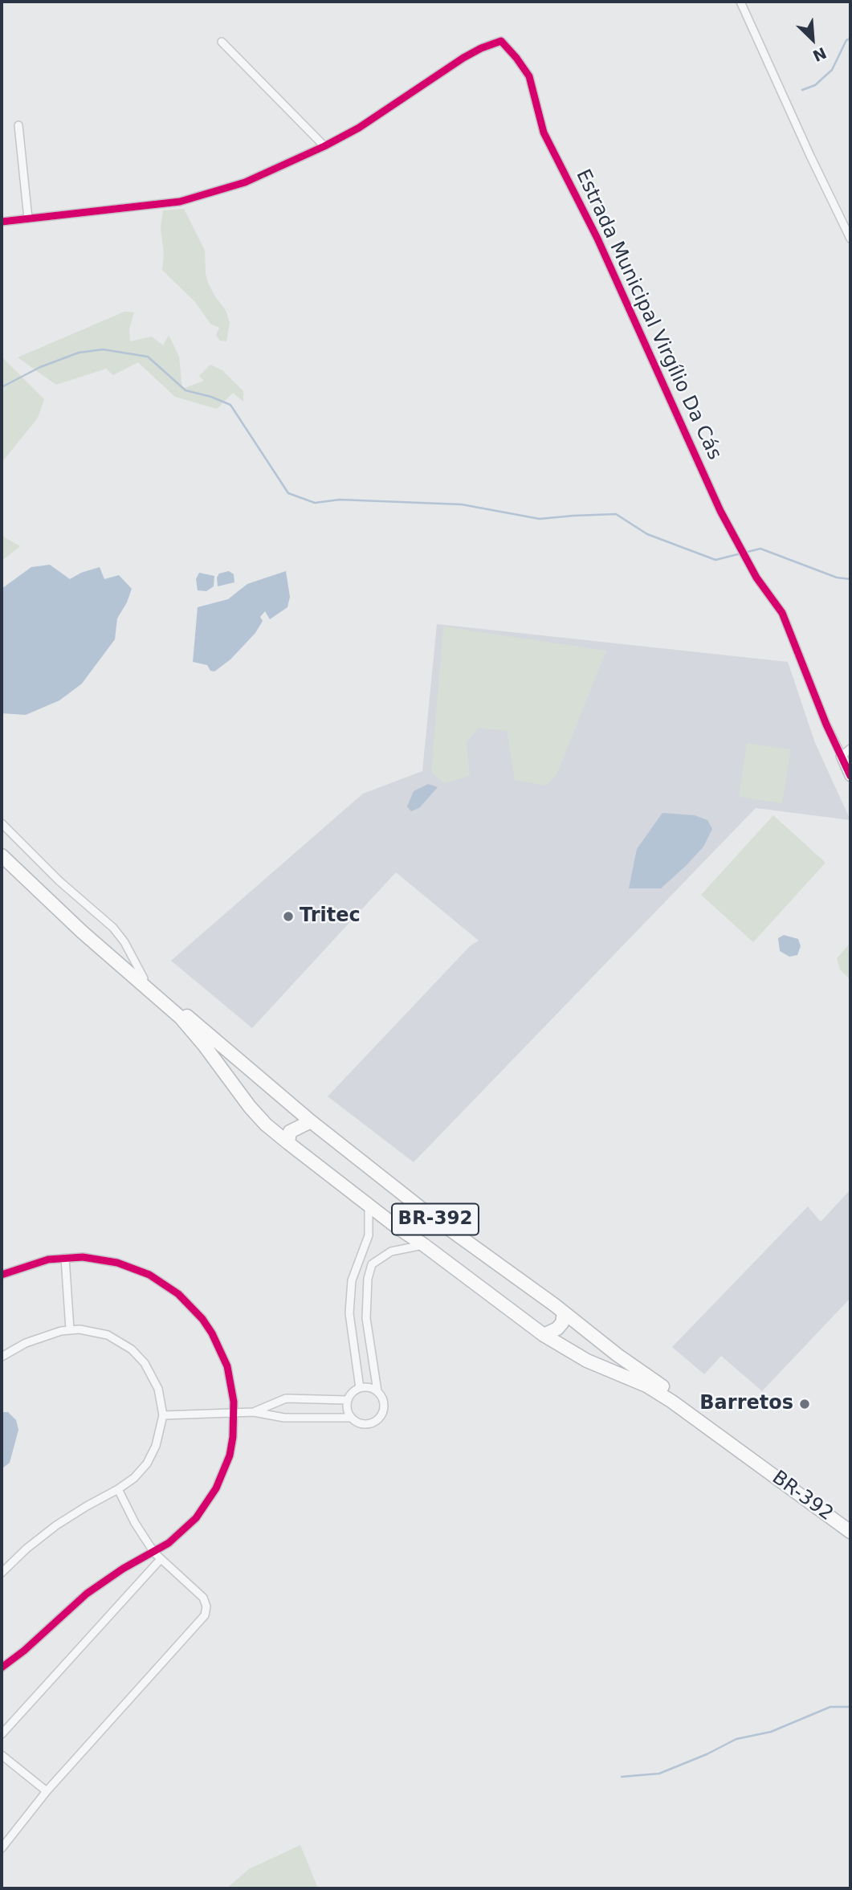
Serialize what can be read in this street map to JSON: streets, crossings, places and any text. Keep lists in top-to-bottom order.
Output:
{
  "streets": {
    "highway": ["BR-392"],
    "street": ["Estrada Municipal Virgílio Da Cás"]
  },
  "places": ["Tritec", "Barretos"],
  "north": "bottom right"
}
